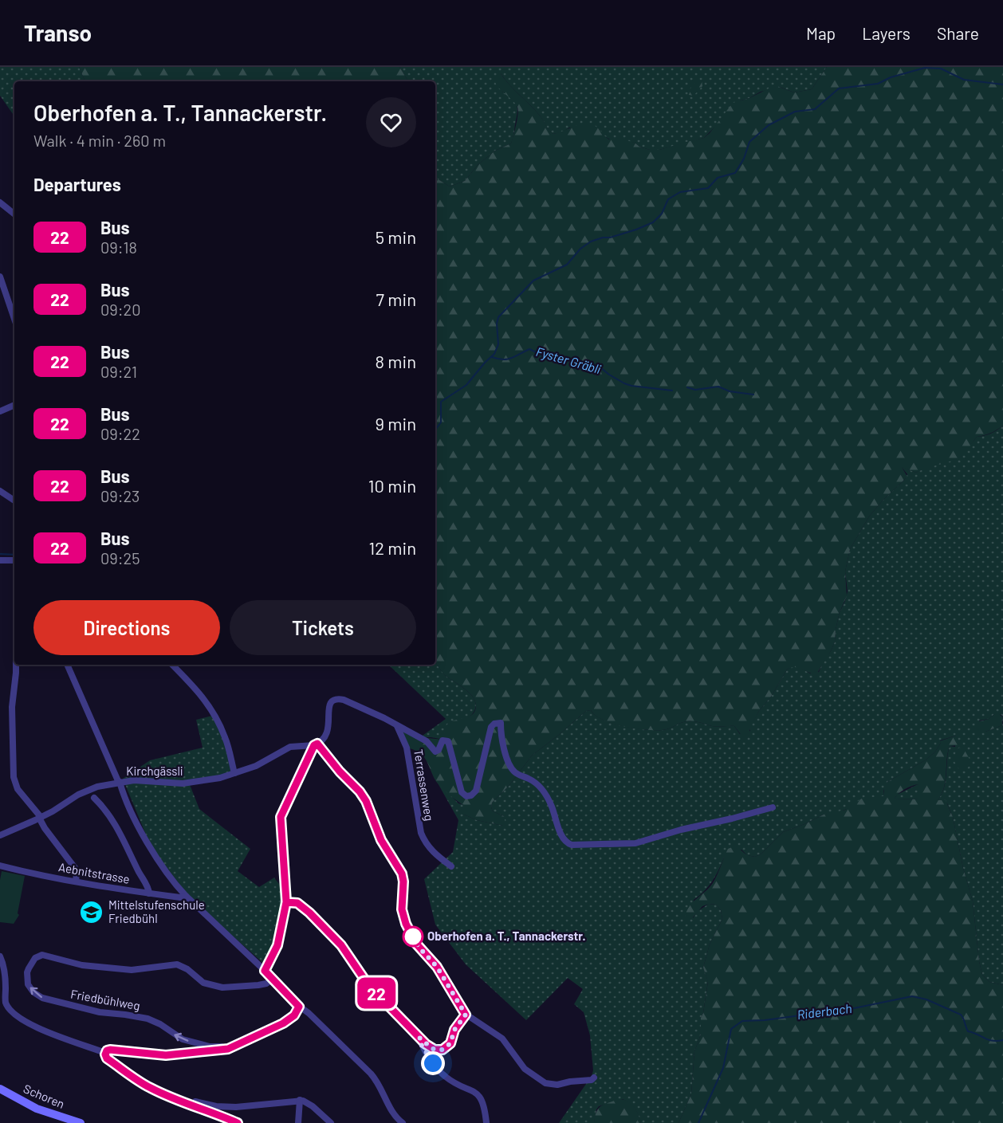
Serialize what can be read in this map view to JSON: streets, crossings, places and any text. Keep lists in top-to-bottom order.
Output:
{
  "streets": {
    "main road": ["Schoren"],
    "street": [
      "Kirchgässli",
      "Terrassenweg",
      "Aebnitstrasse",
      "Friedbühlweg"
    ]
  },
  "water": ["Fyster Gräbli", "Riderbach"],
  "places": {
    "school or university": ["Mittelstufenschule Friedbühl"],
    "other": ["Oberhofen a. T., Tannackerstr."]
  },
  "lines": ["bus line 22"],
  "page": {
    "header": "Transo",
    "nav": ["Map", "Layers", "Share"],
    "on_map": "22",
    "heading": [
      ["Oberhofen a. T., Tannackerstr.", "Walk · 4 min · 260 m"],
      "Departures"
    ],
    "list": [
      {
        "mark": "22",
        "name": "Bus",
        "note": "09:18",
        "value": "5 min"
      },
      {
        "mark": "22",
        "name": "Bus",
        "note": "09:20",
        "value": "7 min"
      },
      {
        "mark": "22",
        "name": "Bus",
        "note": "09:21",
        "value": "8 min"
      },
      {
        "mark": "22",
        "name": "Bus",
        "note": "09:22",
        "value": "9 min"
      },
      {
        "mark": "22",
        "name": "Bus",
        "note": "09:23",
        "value": "10 min"
      },
      {
        "mark": "22",
        "name": "Bus",
        "note": "09:25",
        "value": "12 min"
      }
    ],
    "buttons": ["Directions", "Tickets"]
  }
}
